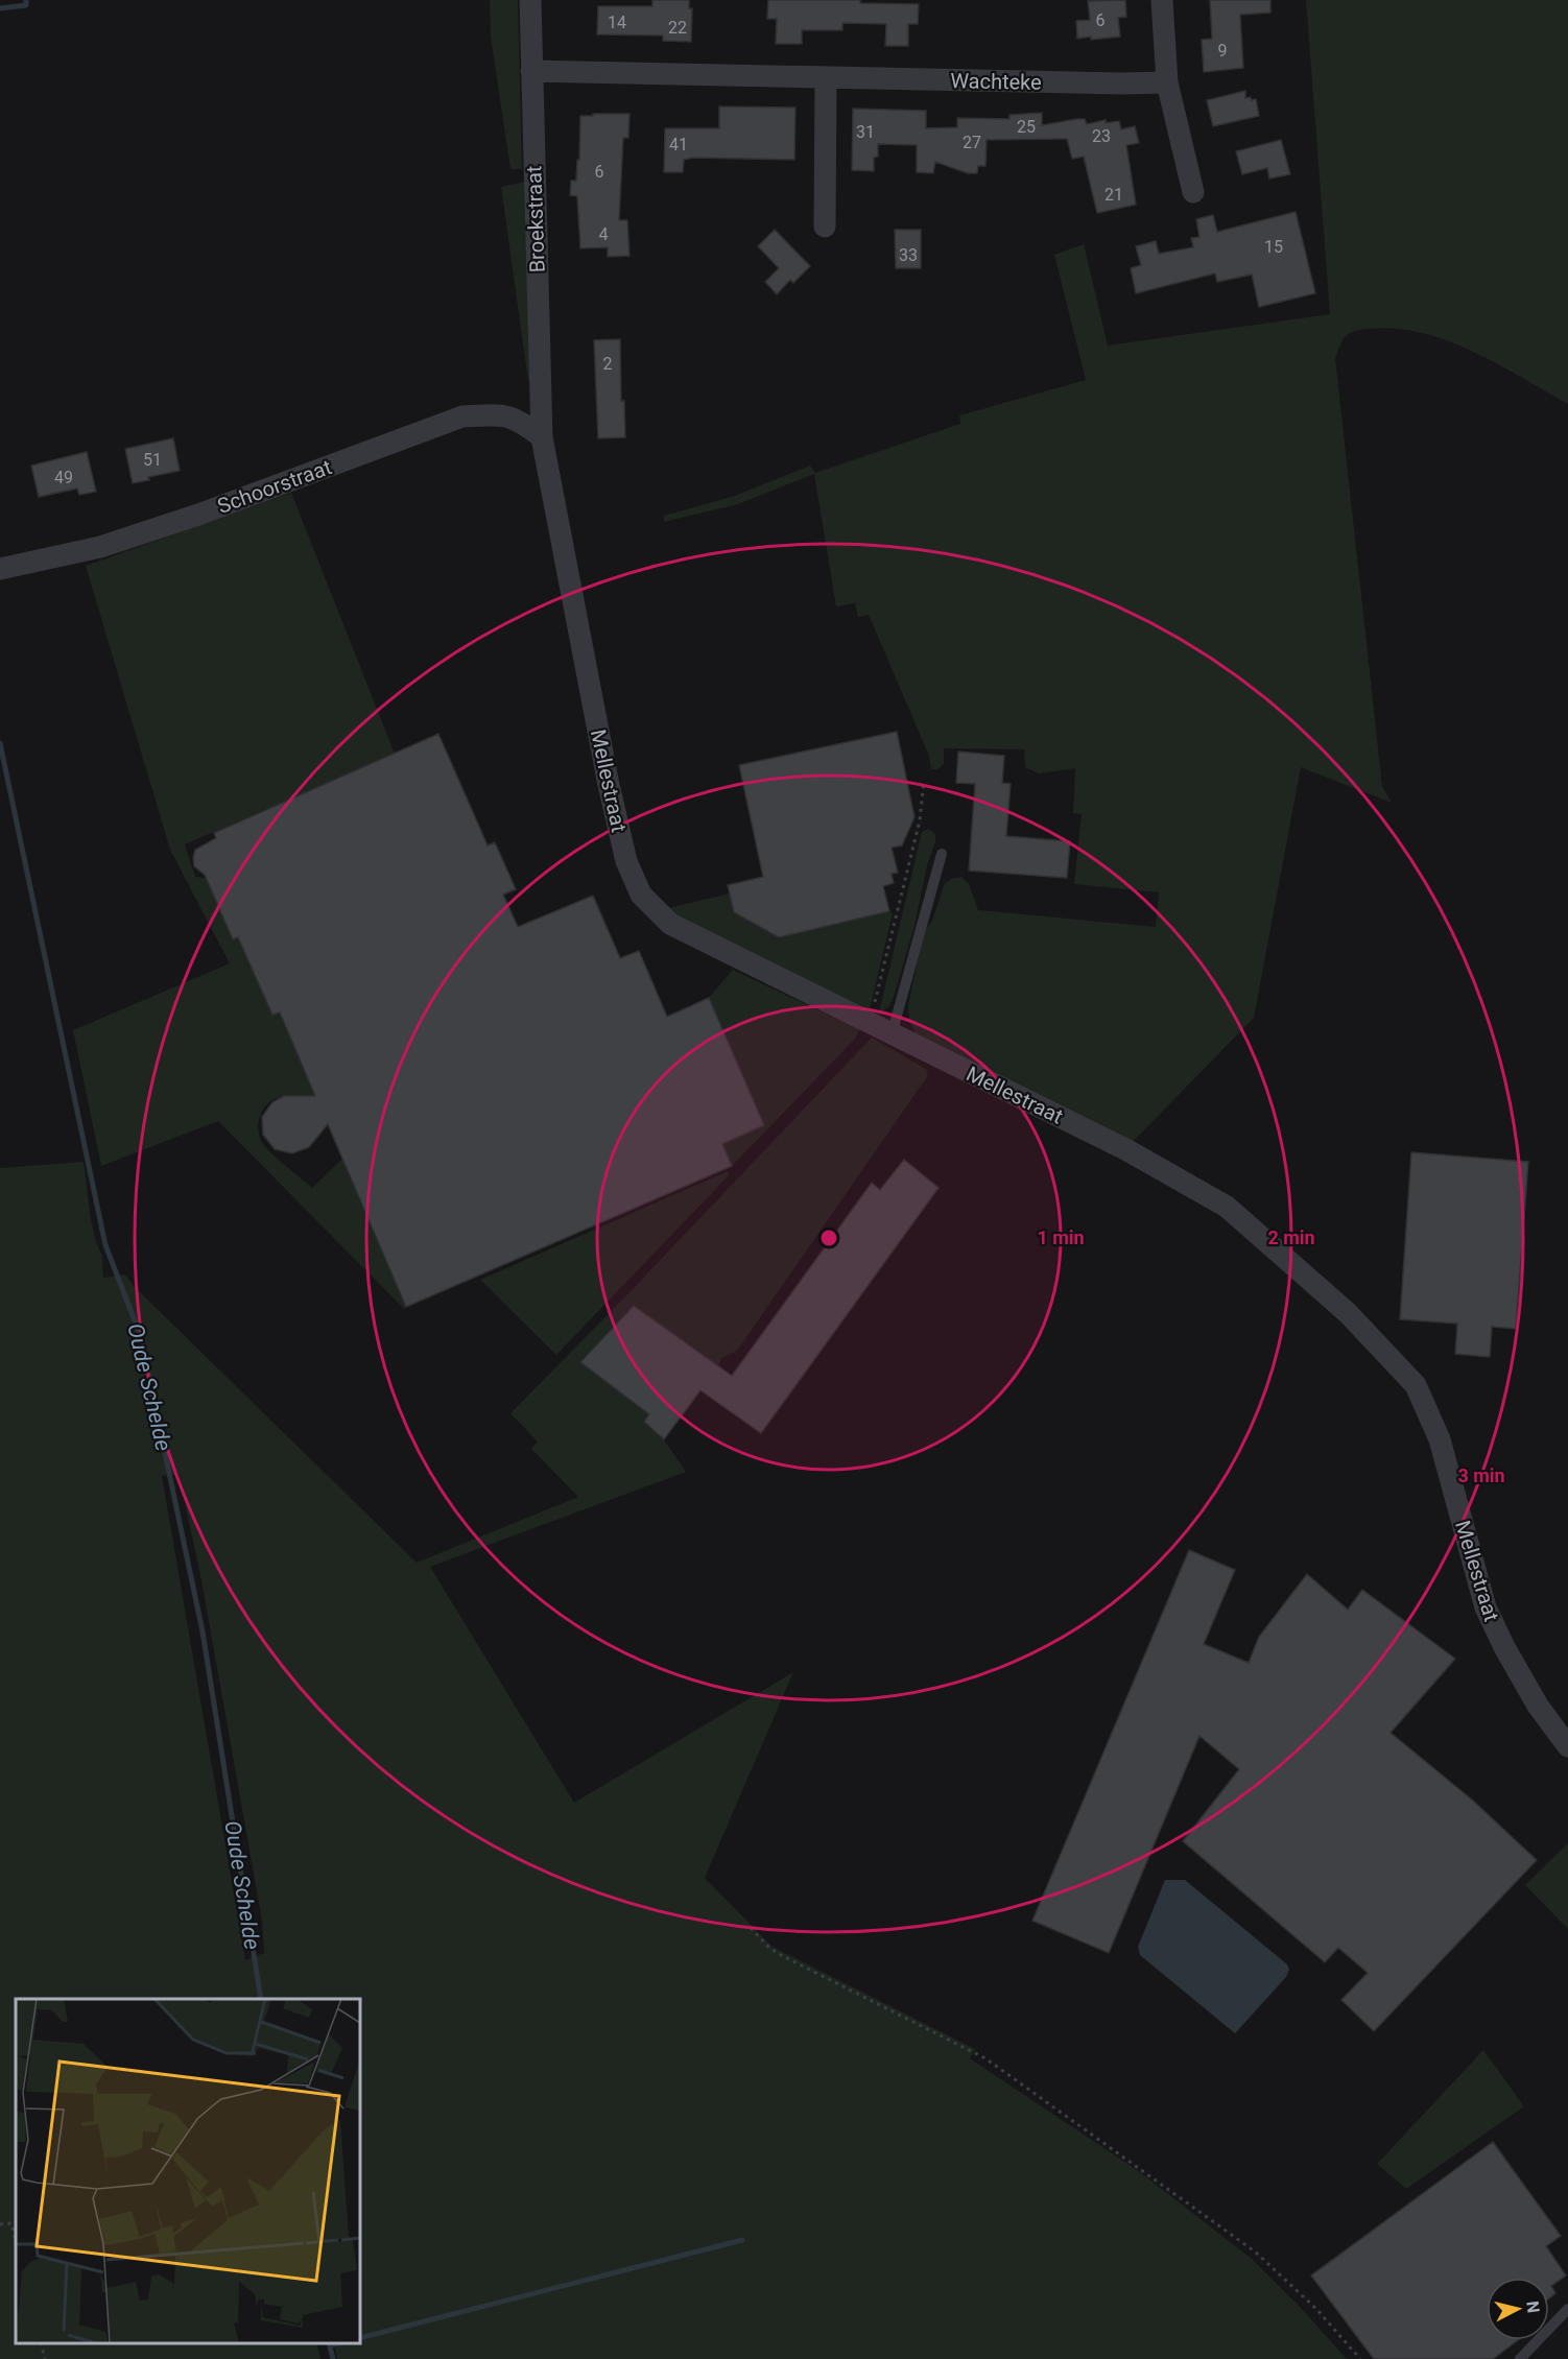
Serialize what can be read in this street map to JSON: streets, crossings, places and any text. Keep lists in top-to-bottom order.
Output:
{
  "streets": {
    "street": [
      "Wachteke",
      "Broekstraat",
      "Schoorstraat",
      "Mellestraat"
    ]
  },
  "crossings": [
    ["Wachteke", "Broekstraat"],
    ["Broekstraat", "Schoorstraat"],
    ["Broekstraat", "Mellestraat"],
    ["Schoorstraat", "Mellestraat"]
  ],
  "water": ["Oude Schelde"],
  "house_numbers": [
    "6",
    "14",
    "22",
    "9",
    "25",
    "31",
    "23",
    "27",
    "41",
    "6",
    "21",
    "4",
    "15",
    "33",
    "2",
    "51",
    "49"
  ],
  "north": "right",
  "rings": ["1 min", "2 min", "3 min"]
}
